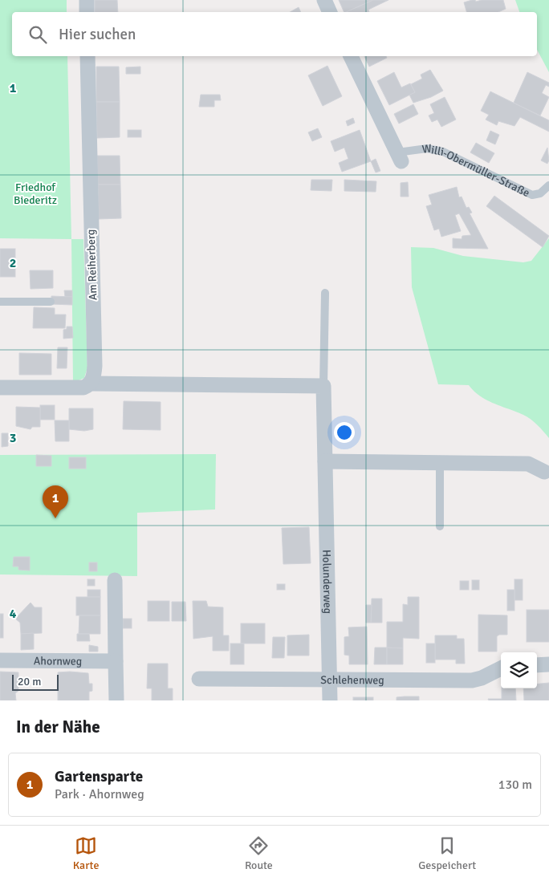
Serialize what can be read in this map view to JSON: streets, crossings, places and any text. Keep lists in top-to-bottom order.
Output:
{
  "streets": {
    "street": [
      "Willi-Obermüller-Straße",
      "Am Reiherberg",
      "Holunderweg",
      "Ahornweg",
      "Schlehenweg"
    ]
  },
  "crossings": [
    ["Holunderweg", "Schlehenweg"]
  ],
  "parks": ["Friedhof Biederitz"],
  "scale_bar": "20 m",
  "page": {
    "search": "Hier suchen",
    "pins": "1",
    "scale": "20 m",
    "heading": "In der Nähe",
    "list": [
      {
        "mark": "1",
        "name": "Gartensparte",
        "note": "Park · Ahornweg",
        "value": "130 m"
      }
    ],
    "nav": ["Karte", "Route", "Gespeichert"]
  },
  "grid": {
    "rows": [
      "1",
      "2",
      "3",
      "4"
    ]
  }
}
